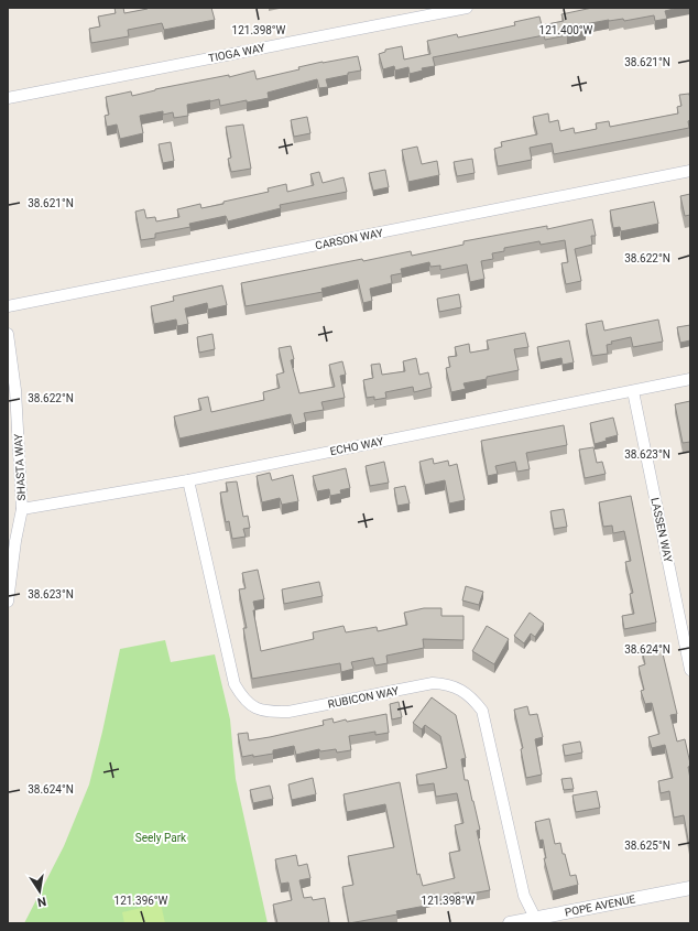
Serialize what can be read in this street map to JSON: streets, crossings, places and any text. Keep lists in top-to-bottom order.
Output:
{
  "streets": {
    "street": [
      "TIOGA WAY",
      "CARSON WAY",
      "ECHO WAY",
      "SHASTA WAY",
      "LASSEN WAY",
      "RUBICON WAY",
      "POPE AVENUE"
    ]
  },
  "crossings": [
    ["ECHO WAY", "SHASTA WAY"],
    ["ECHO WAY", "LASSEN WAY"],
    ["ECHO WAY", "RUBICON WAY"],
    ["RUBICON WAY", "POPE AVENUE"]
  ],
  "parks": ["Seely Park"],
  "north": "bottom",
  "coordinates": [
    "121.398°W",
    "121.400°W",
    "38.621°N",
    "38.622°N",
    "38.623°N",
    "38.624°N",
    "38.625°N",
    "121.396°W"
  ]
}
